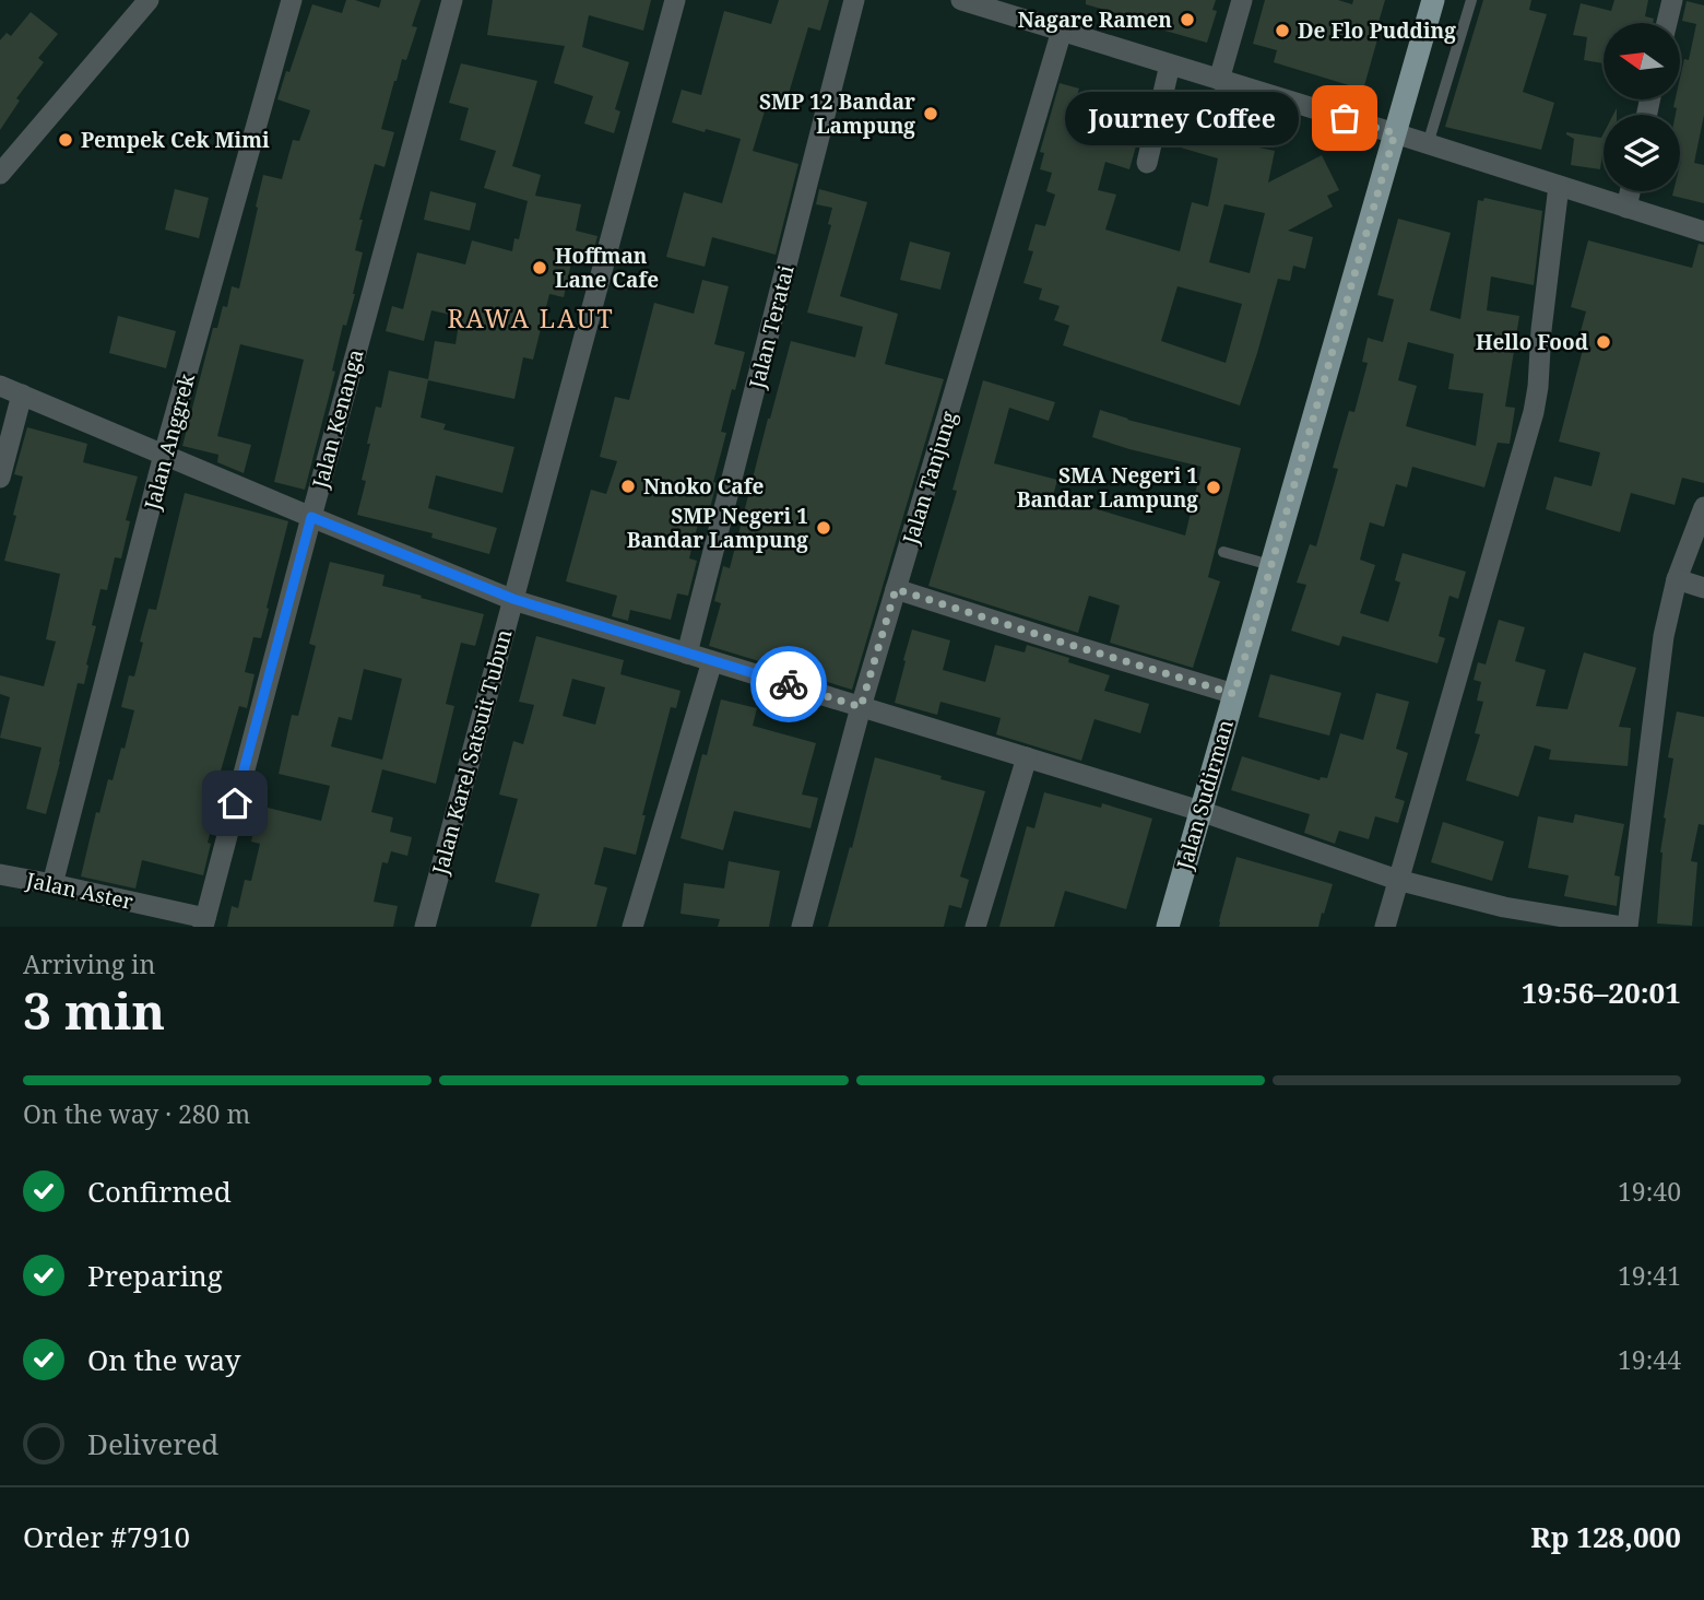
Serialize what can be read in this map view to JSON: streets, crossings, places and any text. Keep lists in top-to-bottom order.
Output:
{
  "streets": {
    "main road": ["Jalan Sudirman"],
    "street": [
      "Jalan Teratai",
      "Jalan Kenanga",
      "Jalan Anggrek",
      "Jalan Tanjung",
      "Jalan Karel Satsuit Tubun",
      "Jalan Aster"
    ]
  },
  "crossings": [
    ["Jalan Kenanga", "Jalan Aster"],
    ["Jalan Anggrek", "Jalan Aster"]
  ],
  "districts": ["RAWA LAUT"],
  "places": [
    "Nagare Ramen",
    "De Flo Pudding",
    "SMP 12 Bandar Lampung",
    "Journey Coffee",
    "Pempek Cek Mimi",
    "Hoffman Lane Cafe",
    "Hello Food",
    "Nnoko Cafe",
    "SMA Negeri 1 Bandar Lampung",
    "SMP Negeri 1 Bandar Lampung"
  ],
  "north": "left",
  "page": {
    "bubble": "Journey Coffee",
    "heading": ["3 min", "Arriving in", "19:56–20:01"],
    "panel": ["Order #7910", "Rp 128,000"],
    "bar": "On the way · 280 m",
    "list": [
      ["Confirmed", "19:40"],
      ["Preparing", "19:41"],
      ["On the way", "19:44"],
      "Delivered"
    ]
  }
}
